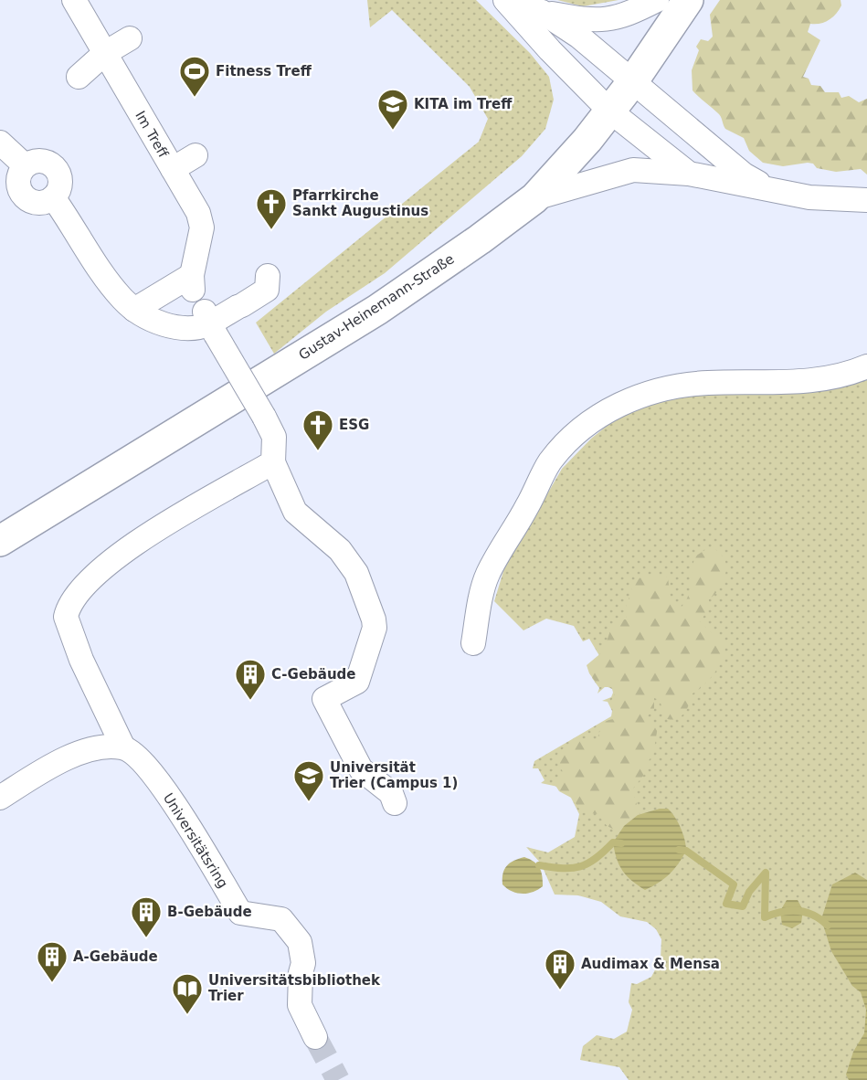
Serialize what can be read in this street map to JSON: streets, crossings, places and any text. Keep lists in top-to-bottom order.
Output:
{
  "streets": {
    "main road": ["Gustav-Heinemann-Straße"],
    "street": ["Im Treff", "Universitätsring"]
  },
  "places": {
    "sports": ["Fitness Treff"],
    "school or university": ["KITA im Treff", "Universität Trier (Campus 1)"],
    "church": ["Pfarrkirche Sankt Augustinus", "ESG"],
    "building": [
      "C-Gebäude",
      "B-Gebäude",
      "A-Gebäude",
      "Audimax & Mensa"
    ],
    "library": ["Universitätsbibliothek Trier"]
  }
}
